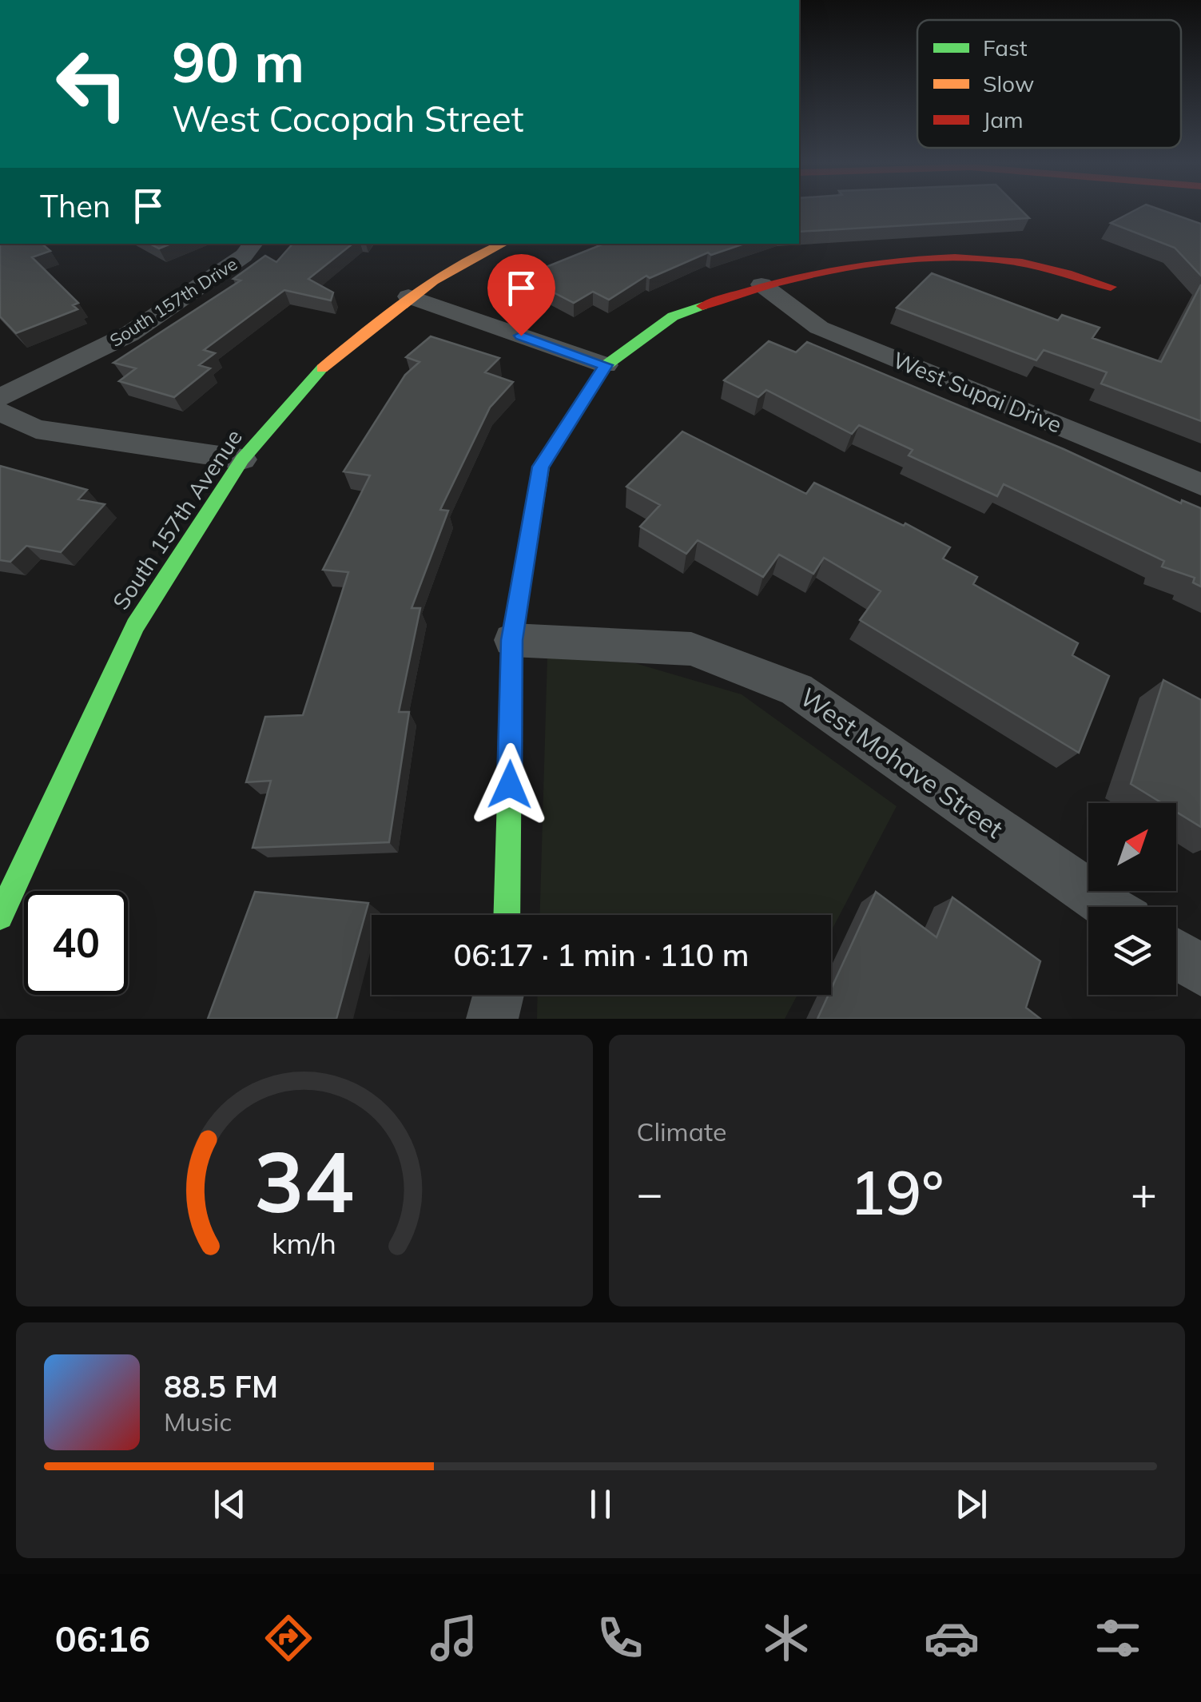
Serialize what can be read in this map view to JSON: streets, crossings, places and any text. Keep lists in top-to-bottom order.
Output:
{
  "streets": {
    "street": [
      "South 157th Drive",
      "West Supai Drive",
      "South 157th Avenue",
      "West Mohave Street"
    ]
  },
  "legend": ["Fast", "Slow", "Jam"],
  "north": "top right",
  "page": {
    "turn": ["90 m", "West Cocopah Street"],
    "then": "Then",
    "limit": "40",
    "trip": "06:17 · 1 min · 110 m",
    "tile": "Climate",
    "heat": ["−", "19°", "+"],
    "song": ["88.5 FM", "Music"],
    "tabs": "06:16",
    "gauge": ["34", "km/h"]
  }
}
